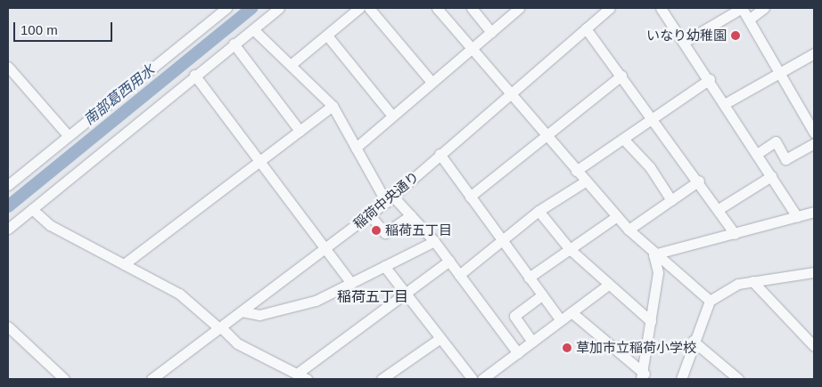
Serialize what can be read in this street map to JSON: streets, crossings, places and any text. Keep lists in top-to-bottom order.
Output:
{
  "streets": {
    "street": ["稲荷中央通り"]
  },
  "districts": ["稲荷五丁目"],
  "water": ["南部葛西用水"],
  "places": ["いなり幼稚園", "稲荷五丁目", "草加市立稲荷小学校"],
  "scale_bar": "100 m"
}
